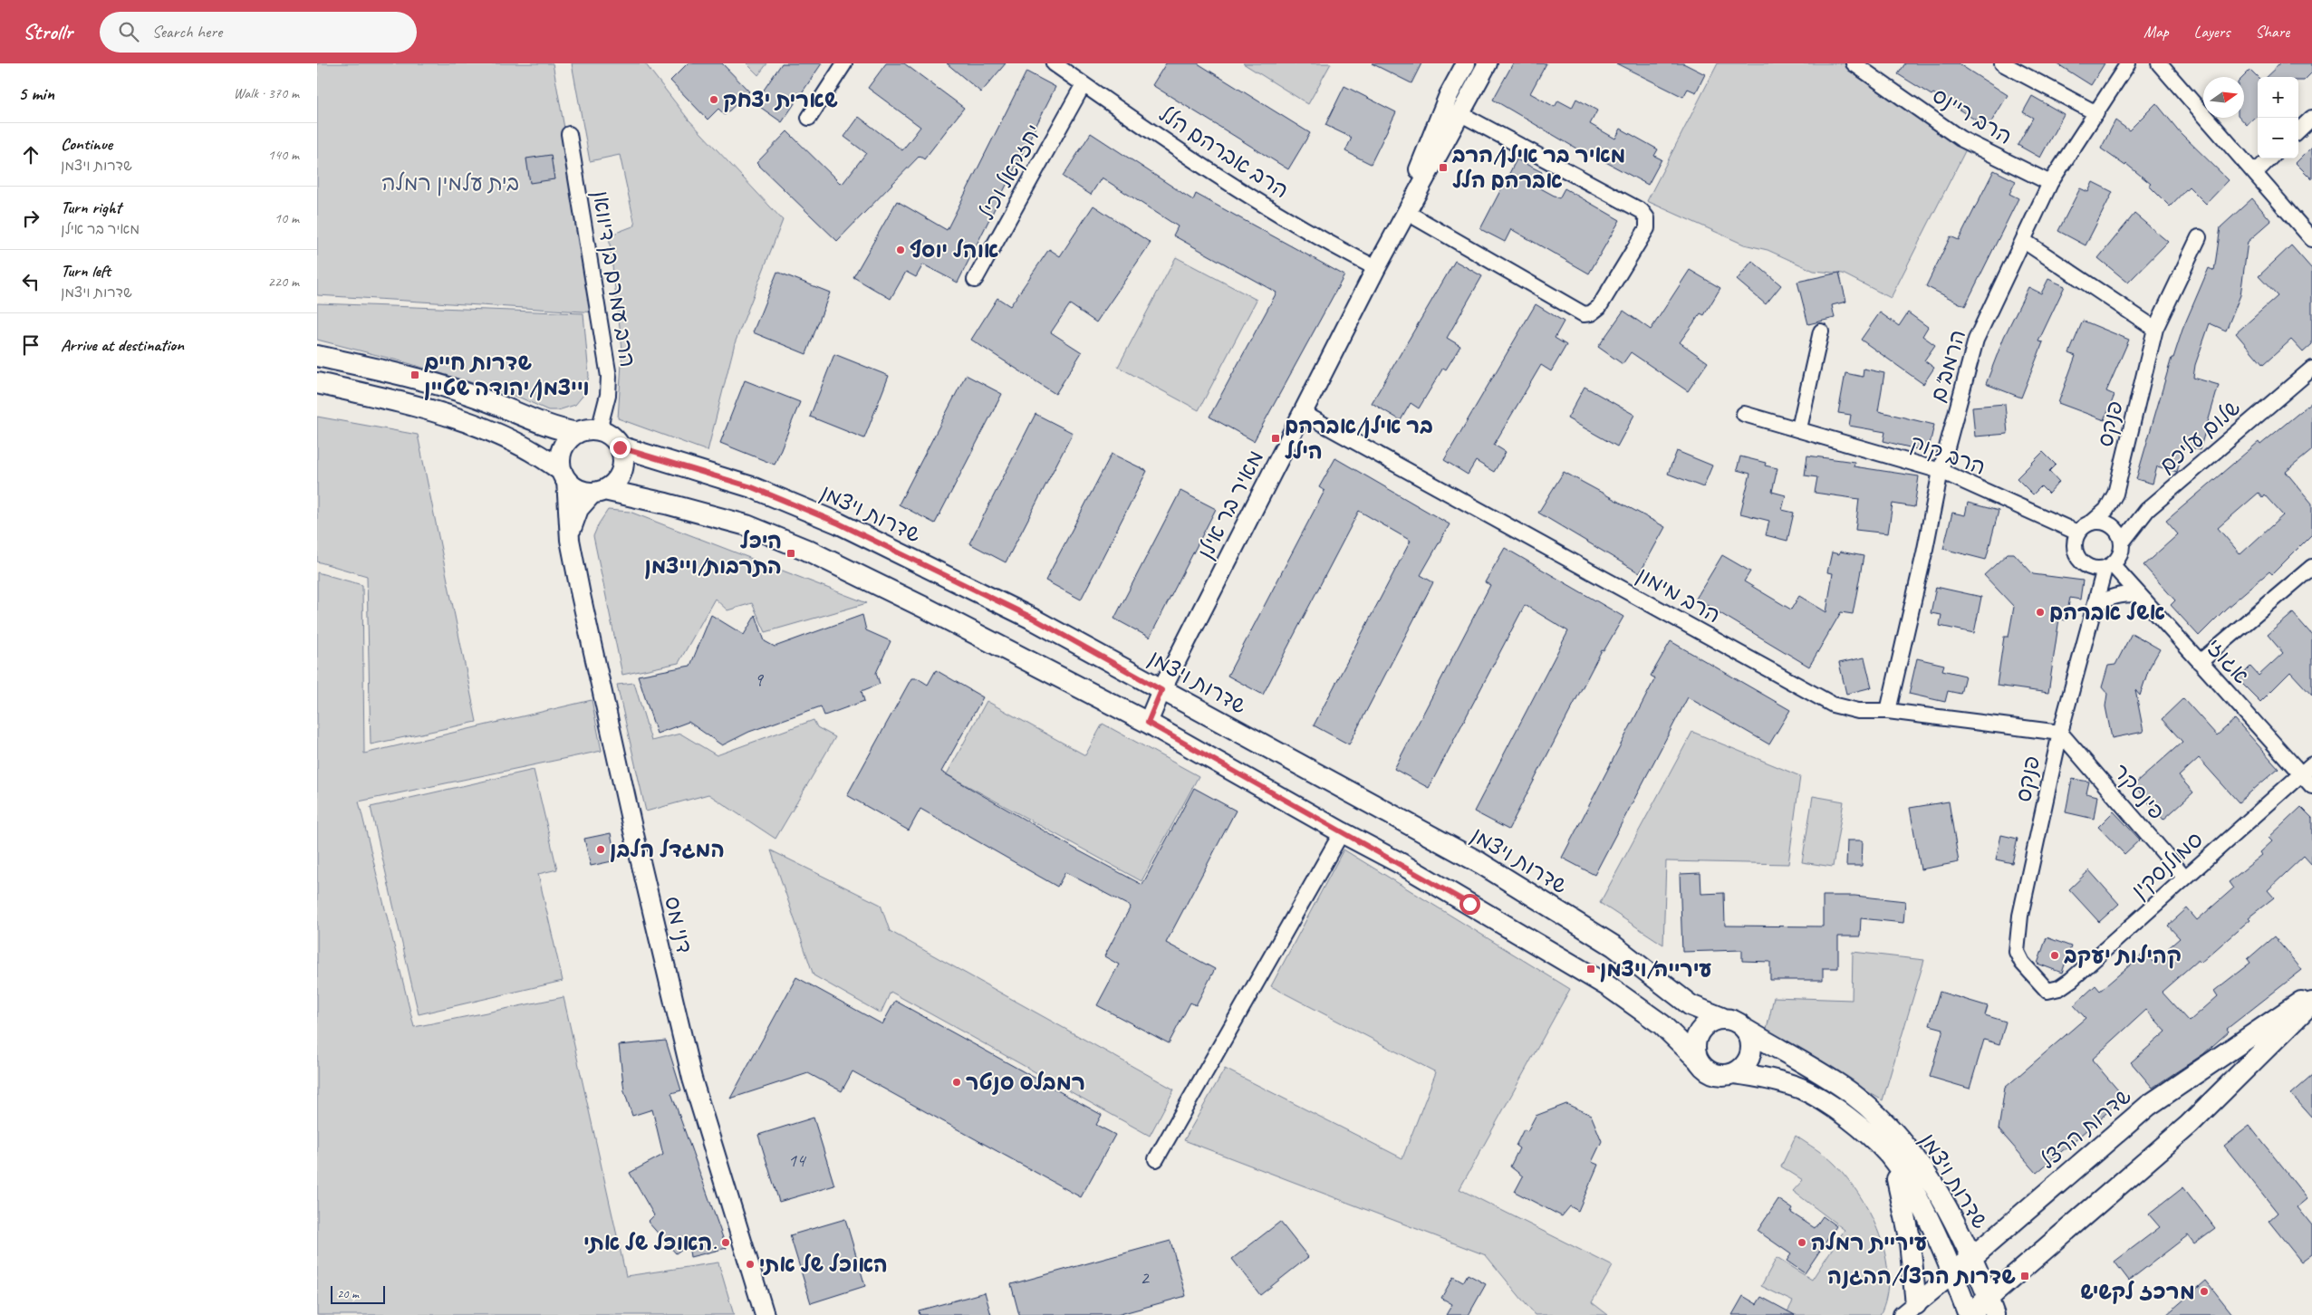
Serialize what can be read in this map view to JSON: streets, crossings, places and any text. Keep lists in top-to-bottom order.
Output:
{
  "streets": {
    "main road": ["שדרות ויצמן", "שדרות הרצל"],
    "street": [
      "הרב ריינס",
      "הרב אברהם הלל",
      "יחזקאל וכיל",
      "הרב עמרם בן דיוואן",
      "הרמב\"ם",
      "פנקס",
      "שלום עליכם",
      "הרב קוק",
      "מאיר בר אילן",
      "הרב מימון",
      "אגוזי",
      "פינסקר",
      "סמולנסקין",
      "דני מס"
    ]
  },
  "crossings": [
    ["הרב ריינס", "הרמב\"ם"],
    ["הרב אברהם הלל", "יחזקאל וכיל"],
    ["הרב אברהם הלל", "מאיר בר אילן"],
    ["הרב עמרם בן דיוואן", "שדרות ויצמן"],
    ["הרב עמרם בן דיוואן", "דני מס"],
    ["הרמב\"ם", "הרב קוק"],
    ["הרמב\"ם", "הרב מימון"],
    ["פנקס", "שלום עליכם"],
    ["פנקס", "הרב קוק"],
    ["פנקס", "הרב מימון"],
    ["פנקס", "אגוזי"],
    ["פנקס", "פינסקר"],
    ["פנקס", "סמולנסקין"],
    ["שלום עליכם", "הרב קוק"],
    ["שלום עליכם", "אגוזי"],
    ["הרב קוק", "אגוזי"],
    ["מאיר בר אילן", "שדרות ויצמן"],
    ["מאיר בר אילן", "הרב מימון"],
    ["שדרות ויצמן", "דני מס"],
    ["שדרות ויצמן", "שדרות הרצל"],
    ["הרב מימון", "פינסקר"],
    ["אגוזי", "סמולנסקין"],
    ["פינסקר", "סמולנסקין"]
  ],
  "parks": ["בית עלמין רמלה"],
  "places": {
    "other": [
      "שארית יצחק",
      "אוהל יוסף",
      "אשל אברהם",
      "המגדל הלבן",
      "קהילות יעקב",
      "רמבלס סנטר",
      "האוכל של אתי.",
      "עיריית רמלה",
      "האוכל של אתי",
      "מרכז לקשיש"
    ],
    "transit": [
      "מאיר בר אילן/הרב אברהם הלל",
      "שדרות חיים וייצמן/יהודה שטיין",
      "בר אילן/אברהם הילל",
      "היכל התרבות/וייצמן",
      "עירייה/ויצמן",
      "שדרות הרצל/ההגנה"
    ]
  },
  "house_numbers": ["9", "14", "2"],
  "scale_bar": "20 m",
  "north": "right",
  "page": {
    "header": "Strollr",
    "search": "Search here",
    "nav": ["Map", "Layers", "Share"],
    "heading": ["5 min", "Walk · 370 m"],
    "map_buttons": ["+", "−"],
    "list": [
      ["Continue", "שדרות ויצמן", "140 m"],
      ["Turn right", "מאיר בר אילן", "10 m"],
      ["Turn left", "שדרות ויצמן", "220 m"],
      "Arrive at destination"
    ],
    "scale": "20 m"
  }
}
